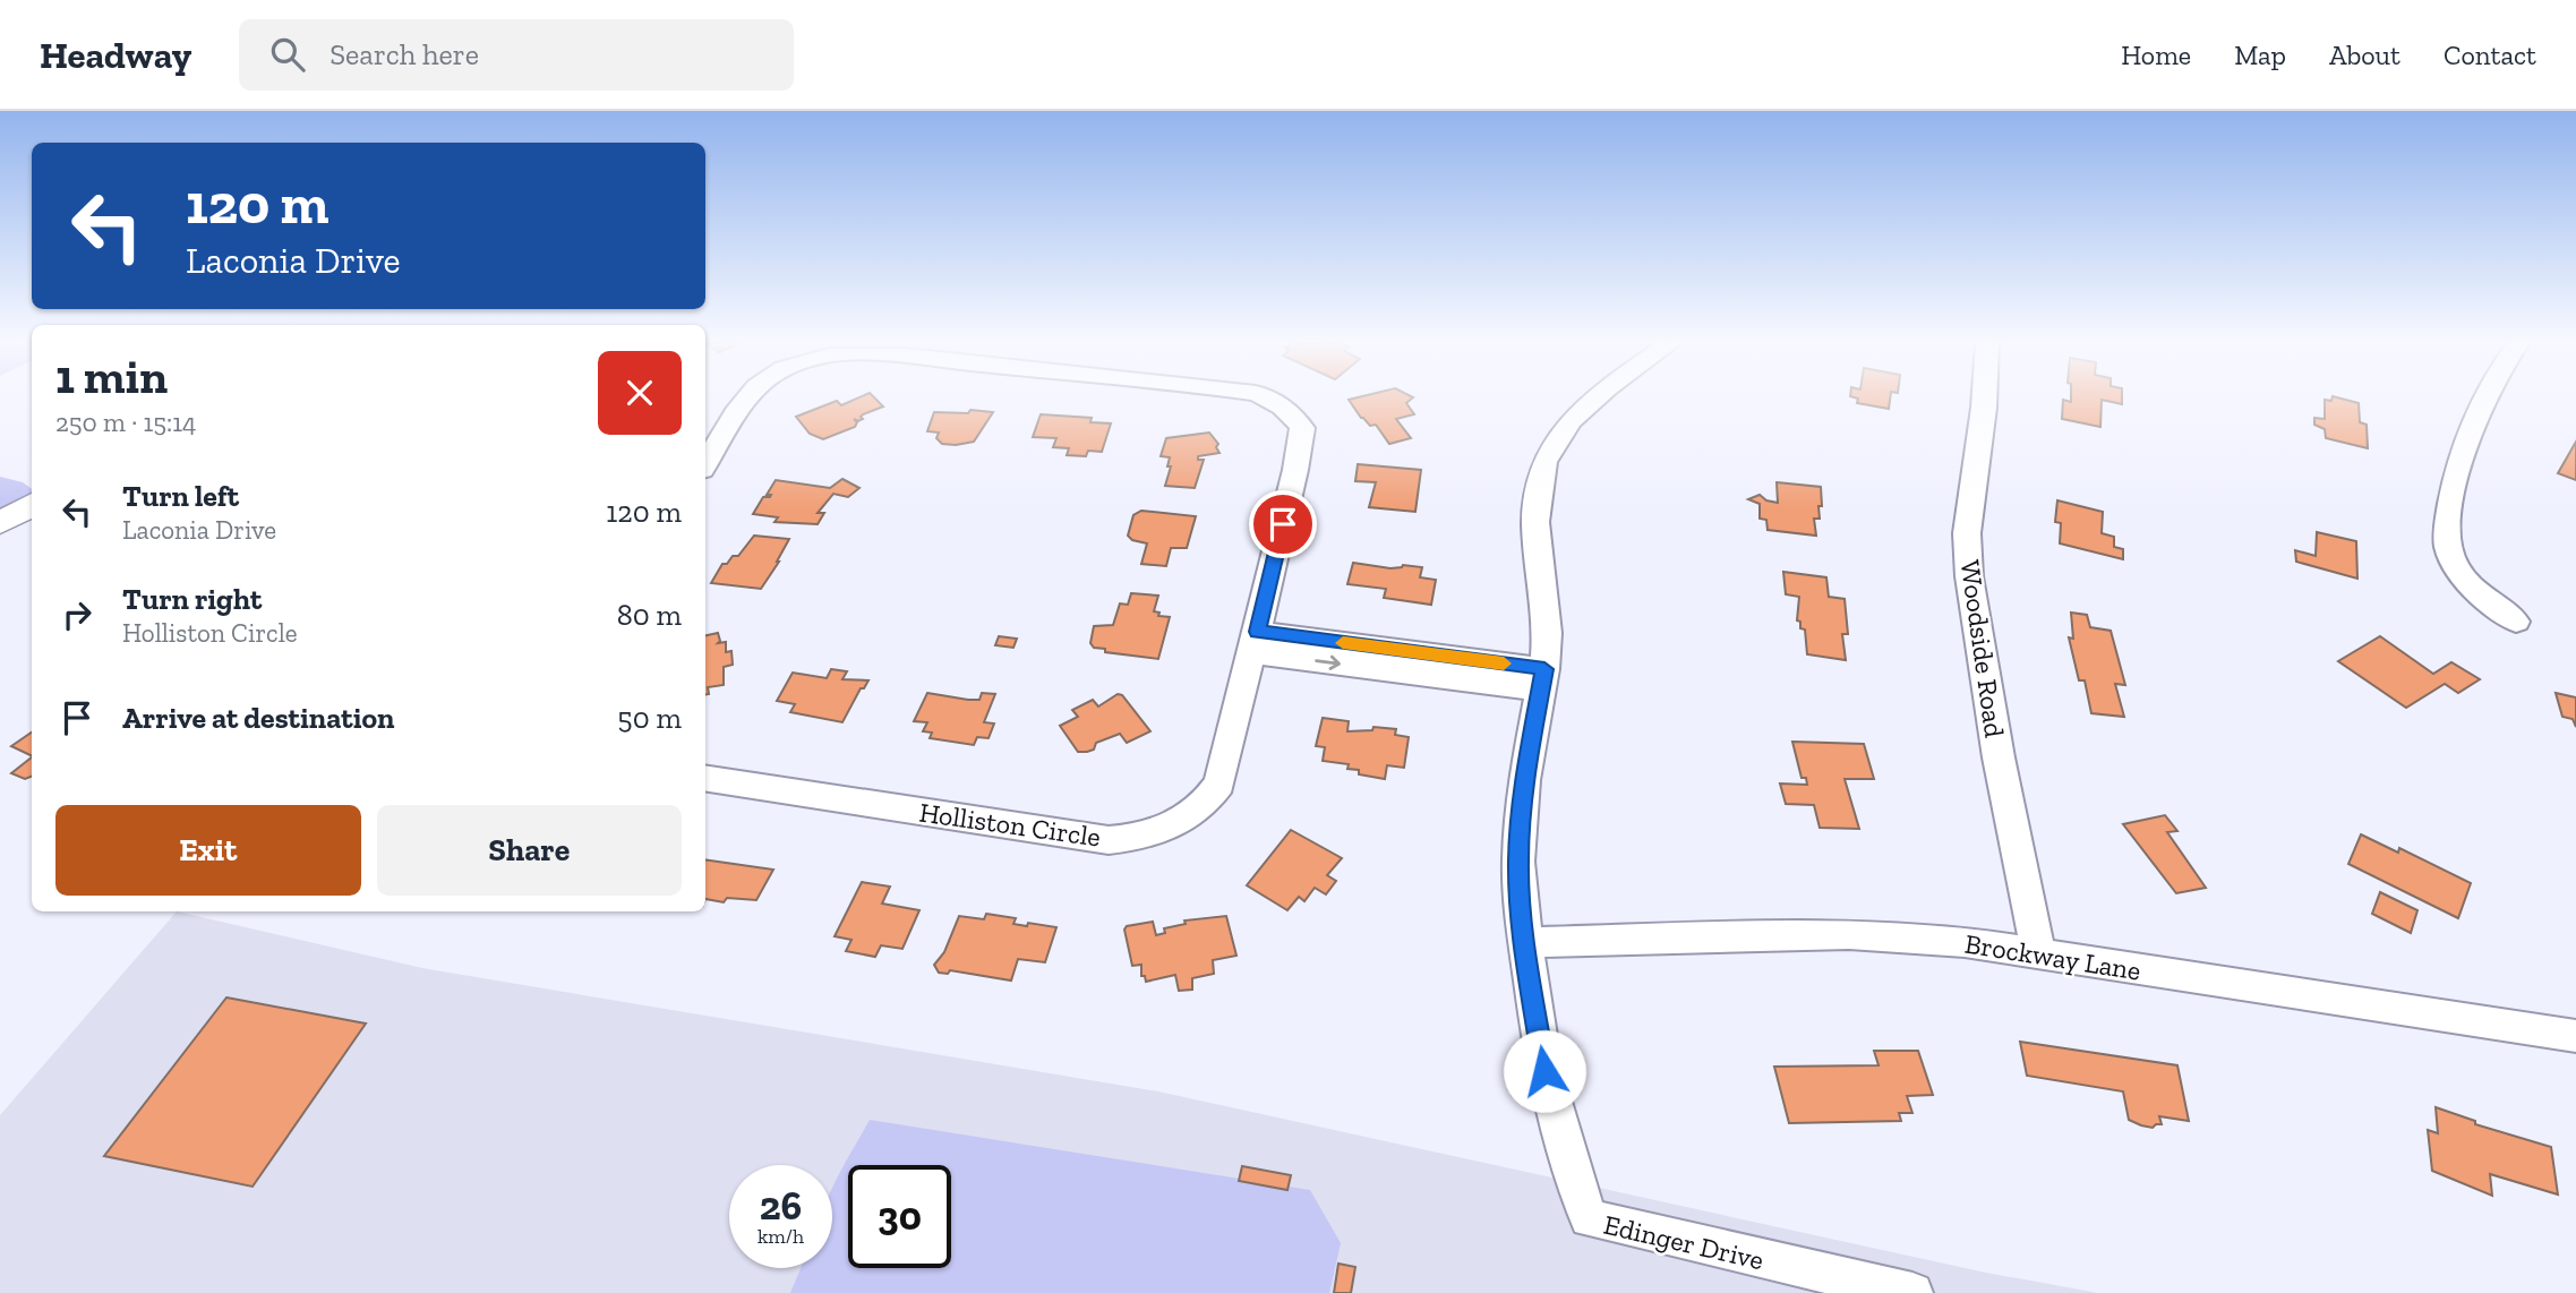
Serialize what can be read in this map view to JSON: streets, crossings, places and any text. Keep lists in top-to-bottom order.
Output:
{
  "streets": {
    "street": [
      "Woodside Road",
      "Holliston Circle",
      "Brockway Lane",
      "Edinger Drive"
    ]
  },
  "crossings": [
    ["Woodside Road", "Brockway Lane"],
    ["Brockway Lane", "Edinger Drive"]
  ],
  "page": {
    "header": "Headway",
    "search": "Search here",
    "nav": [
      "Home",
      "Map",
      "About",
      "Contact"
    ],
    "turn": ["120 m", "Laconia Drive"],
    "heading": ["1 min", "250 m · 15:14"],
    "list": [
      {
        "name": "Turn left",
        "note": "Laconia Drive",
        "value": "120 m"
      },
      {
        "name": "Turn right",
        "note": "Holliston Circle",
        "value": "80 m"
      },
      {
        "name": "Arrive at destination",
        "value": "50 m"
      }
    ],
    "buttons": ["Exit", "Share"],
    "speed": "26 km/h",
    "limit": "30"
  }
}
